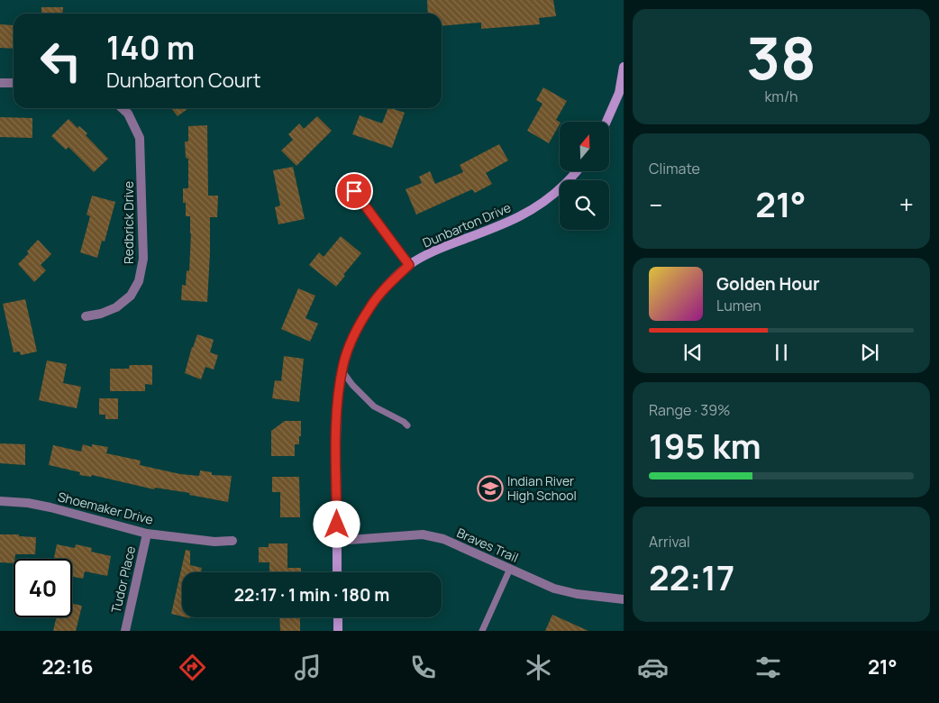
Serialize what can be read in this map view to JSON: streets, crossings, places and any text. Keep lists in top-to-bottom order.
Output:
{
  "streets": {
    "street": [
      "Redbrick Drive",
      "Dunbarton Drive",
      "Shoemaker Drive",
      "Braves Trail",
      "Tudor Place"
    ]
  },
  "crossings": [
    ["Dunbarton Drive", "Braves Trail"],
    ["Shoemaker Drive", "Tudor Place"]
  ],
  "places": {
    "school or university": ["Indian River High School"]
  },
  "north": "top",
  "page": {
    "tile": [
      ["38", "km/h"],
      "Climate",
      ["Range · 39%", "195 km"],
      ["Arrival", "22:17"]
    ],
    "turn": ["140 m", "Dunbarton Court"],
    "heat": ["−", "21°", "+"],
    "song": ["Golden Hour", "Lumen"],
    "limit": "40",
    "trip": "22:17 · 1 min · 180 m",
    "tabs": ["22:16", "21°"]
  }
}
